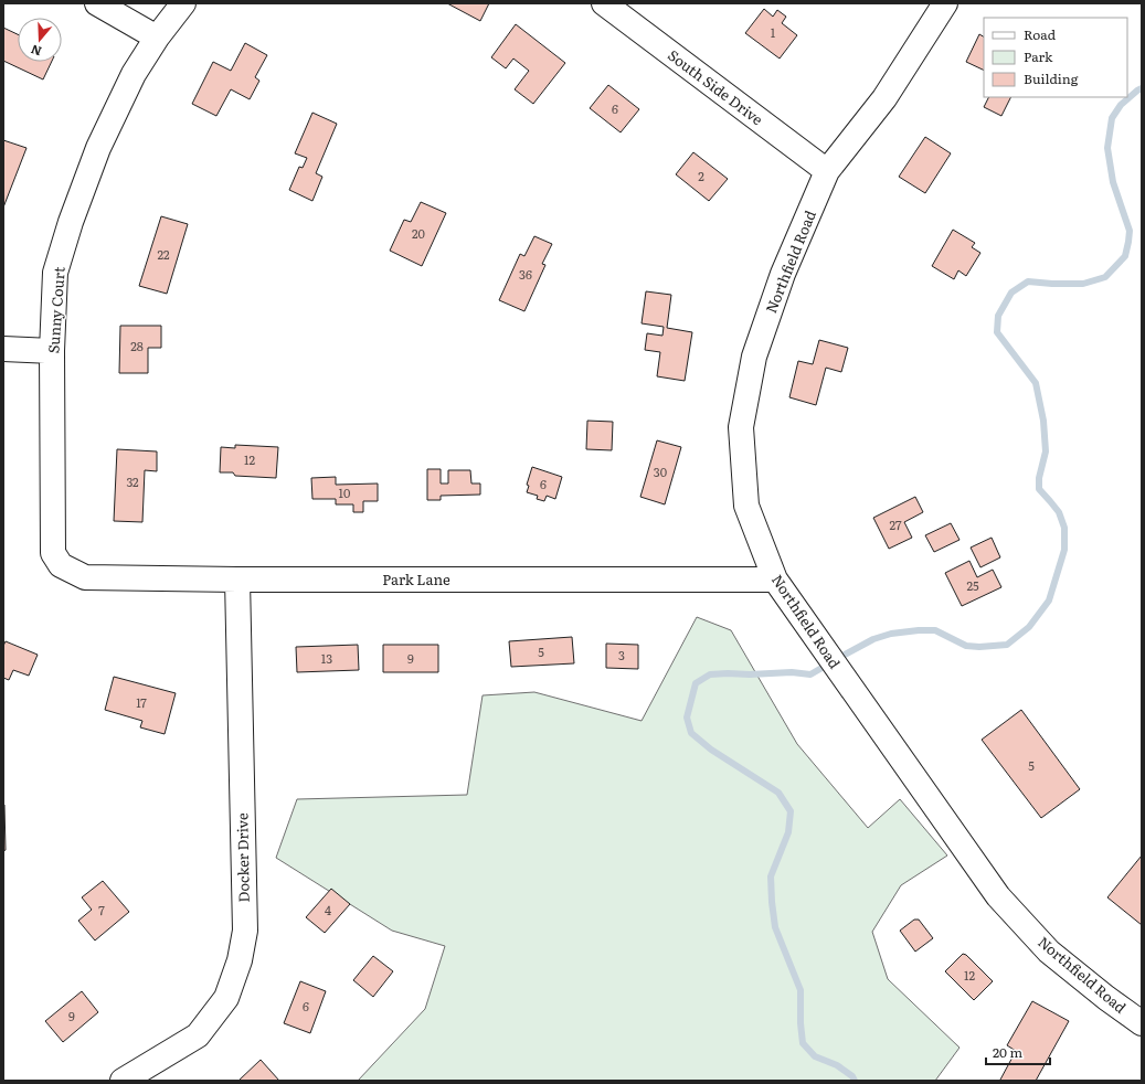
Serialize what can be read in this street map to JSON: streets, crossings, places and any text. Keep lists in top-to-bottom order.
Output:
{
  "streets": {
    "street": [
      "South Side Drive",
      "Northfield Road",
      "Sunny Court",
      "Park Lane",
      "Docker Drive"
    ]
  },
  "crossings": [
    ["South Side Drive", "Northfield Road"],
    ["Northfield Road", "Park Lane"],
    ["Sunny Court", "Park Lane"],
    ["Park Lane", "Docker Drive"]
  ],
  "house_numbers": [
    "1",
    "6",
    "2",
    "20",
    "22",
    "36",
    "28",
    "12",
    "30",
    "32",
    "6",
    "10",
    "27",
    "25",
    "5",
    "3",
    "13",
    "9",
    "17",
    "5",
    "7",
    "4",
    "12",
    "6",
    "9"
  ],
  "legend": ["Road", "Park", "Building"],
  "scale_bar": "20 m",
  "north": "bottom"
}
